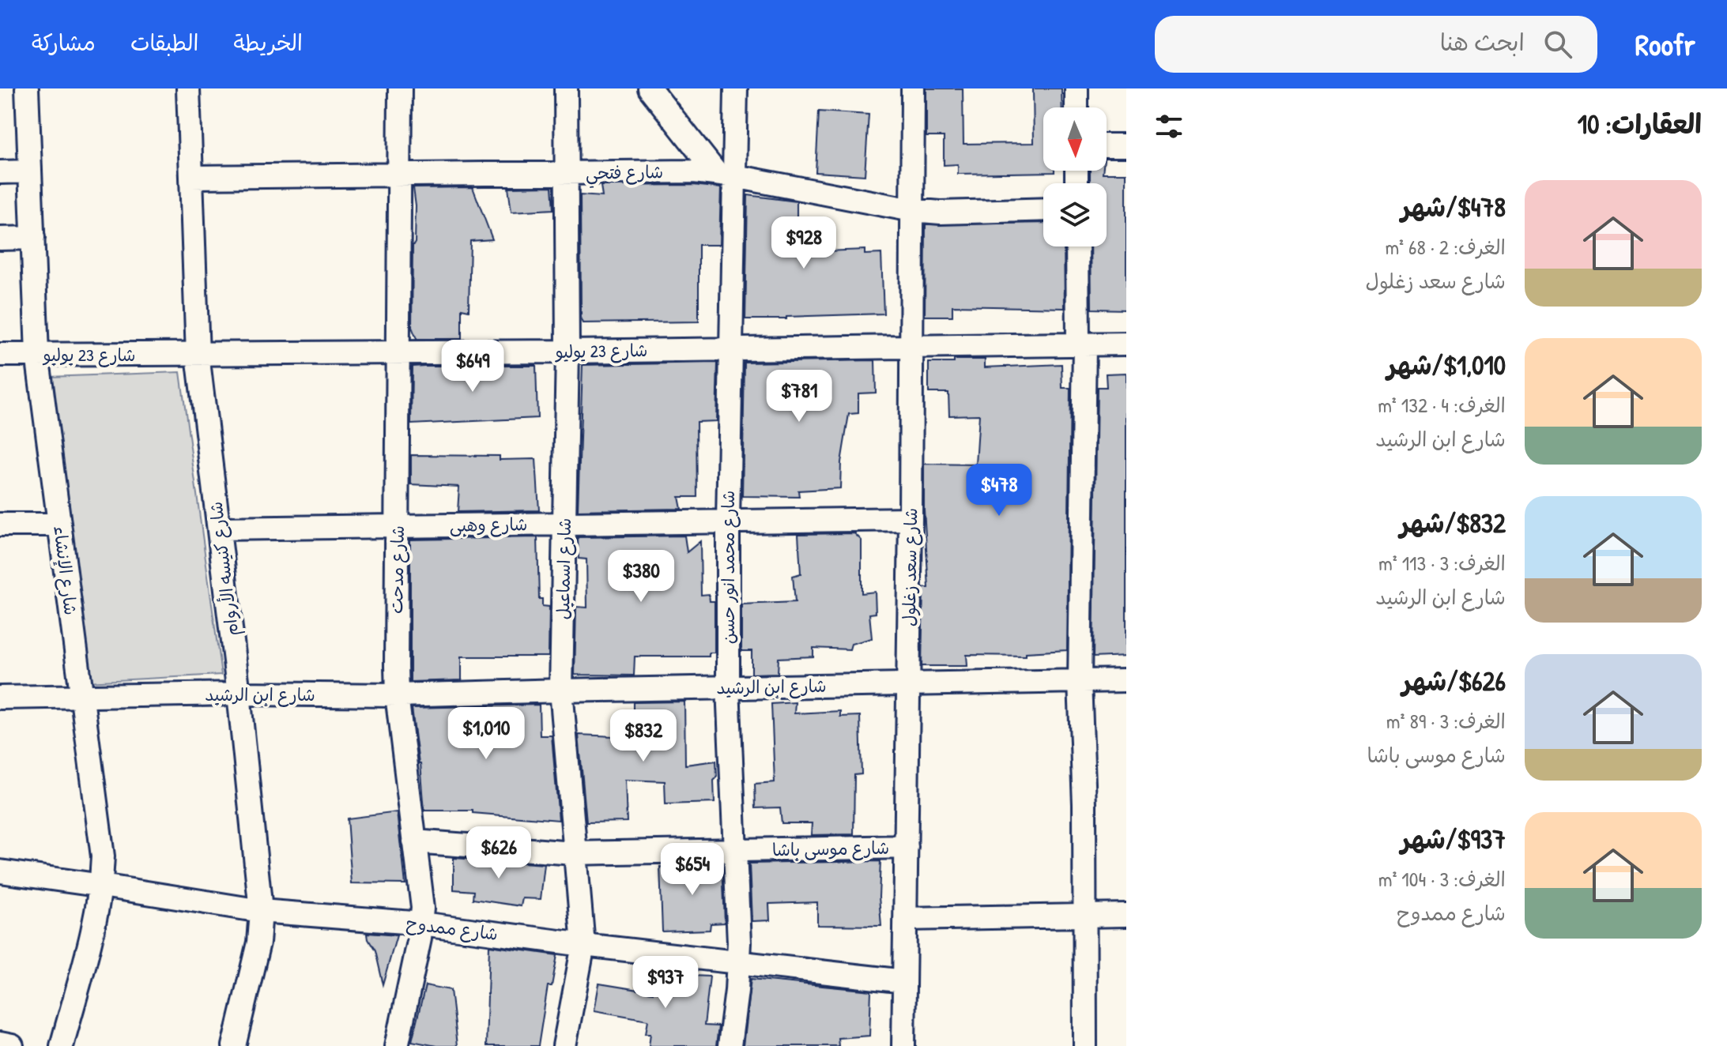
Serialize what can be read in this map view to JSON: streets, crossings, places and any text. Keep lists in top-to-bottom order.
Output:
{
  "streets": {
    "street": [
      "شارع فتحي",
      "شارع 23 يوليو",
      "شارع وهبى",
      "شارع محمد انور حسن",
      "شارع سعد زغلول",
      "شارع كنيسه الأروام",
      "شارع اسماعيل",
      "شارع مدحت",
      "شارع الإنشاء",
      "شارع ابن الرشيد",
      "شارع موسى باشا",
      "شارع ممدوح"
    ]
  },
  "crossings": [
    ["شارع فتحي", "شارع محمد انور حسن"],
    ["شارع فتحي", "شارع سعد زغلول"],
    ["شارع فتحي", "شارع كنيسه الأروام"],
    ["شارع فتحي", "شارع اسماعيل"],
    ["شارع فتحي", "شارع مدحت"],
    ["شارع 23 يوليو", "شارع محمد انور حسن"],
    ["شارع 23 يوليو", "شارع سعد زغلول"],
    ["شارع 23 يوليو", "شارع كنيسه الأروام"],
    ["شارع 23 يوليو", "شارع اسماعيل"],
    ["شارع 23 يوليو", "شارع مدحت"],
    ["شارع 23 يوليو", "شارع الإنشاء"],
    ["شارع وهبى", "شارع محمد انور حسن"],
    ["شارع وهبى", "شارع سعد زغلول"],
    ["شارع وهبى", "شارع كنيسه الأروام"],
    ["شارع وهبى", "شارع اسماعيل"],
    ["شارع وهبى", "شارع مدحت"],
    ["شارع محمد انور حسن", "شارع ابن الرشيد"],
    ["شارع محمد انور حسن", "شارع موسى باشا"],
    ["شارع محمد انور حسن", "شارع ممدوح"],
    ["شارع سعد زغلول", "شارع ابن الرشيد"],
    ["شارع سعد زغلول", "شارع موسى باشا"],
    ["شارع سعد زغلول", "شارع ممدوح"],
    ["شارع كنيسه الأروام", "شارع ابن الرشيد"],
    ["شارع كنيسه الأروام", "شارع ممدوح"],
    ["شارع اسماعيل", "شارع ابن الرشيد"],
    ["شارع اسماعيل", "شارع موسى باشا"],
    ["شارع اسماعيل", "شارع ممدوح"],
    ["شارع مدحت", "شارع ابن الرشيد"],
    ["شارع مدحت", "شارع موسى باشا"],
    ["شارع مدحت", "شارع ممدوح"],
    ["شارع الإنشاء", "شارع ابن الرشيد"],
    ["شارع الإنشاء", "شارع ممدوح"]
  ],
  "north": "bottom",
  "page": {
    "header": "Roofr",
    "search": "ابحث هنا",
    "nav": ["الخريطة", "الطبقات", "مشاركة"],
    "heading": "العقارات: 10",
    "list": [
      {
        "name": "$478/شهر",
        "note": "الغرف: 2 · 68 m² · شارع سعد زغلول"
      },
      {
        "name": "$1,010/شهر",
        "note": "الغرف: 4 · 132 m² · شارع ابن الرشيد"
      },
      {
        "name": "$832/شهر",
        "note": "الغرف: 3 · 113 m² · شارع ابن الرشيد"
      },
      {
        "name": "$626/شهر",
        "note": "الغرف: 3 · 89 m² · شارع موسى باشا"
      },
      {
        "name": "$937/شهر",
        "note": "الغرف: 3 · 104 m² · شارع ممدوح"
      }
    ],
    "price": [
      "$928",
      "$649",
      "$781",
      "$478",
      "$380",
      "$1,010",
      "$832",
      "$626",
      "$654",
      "$937"
    ]
  }
}
